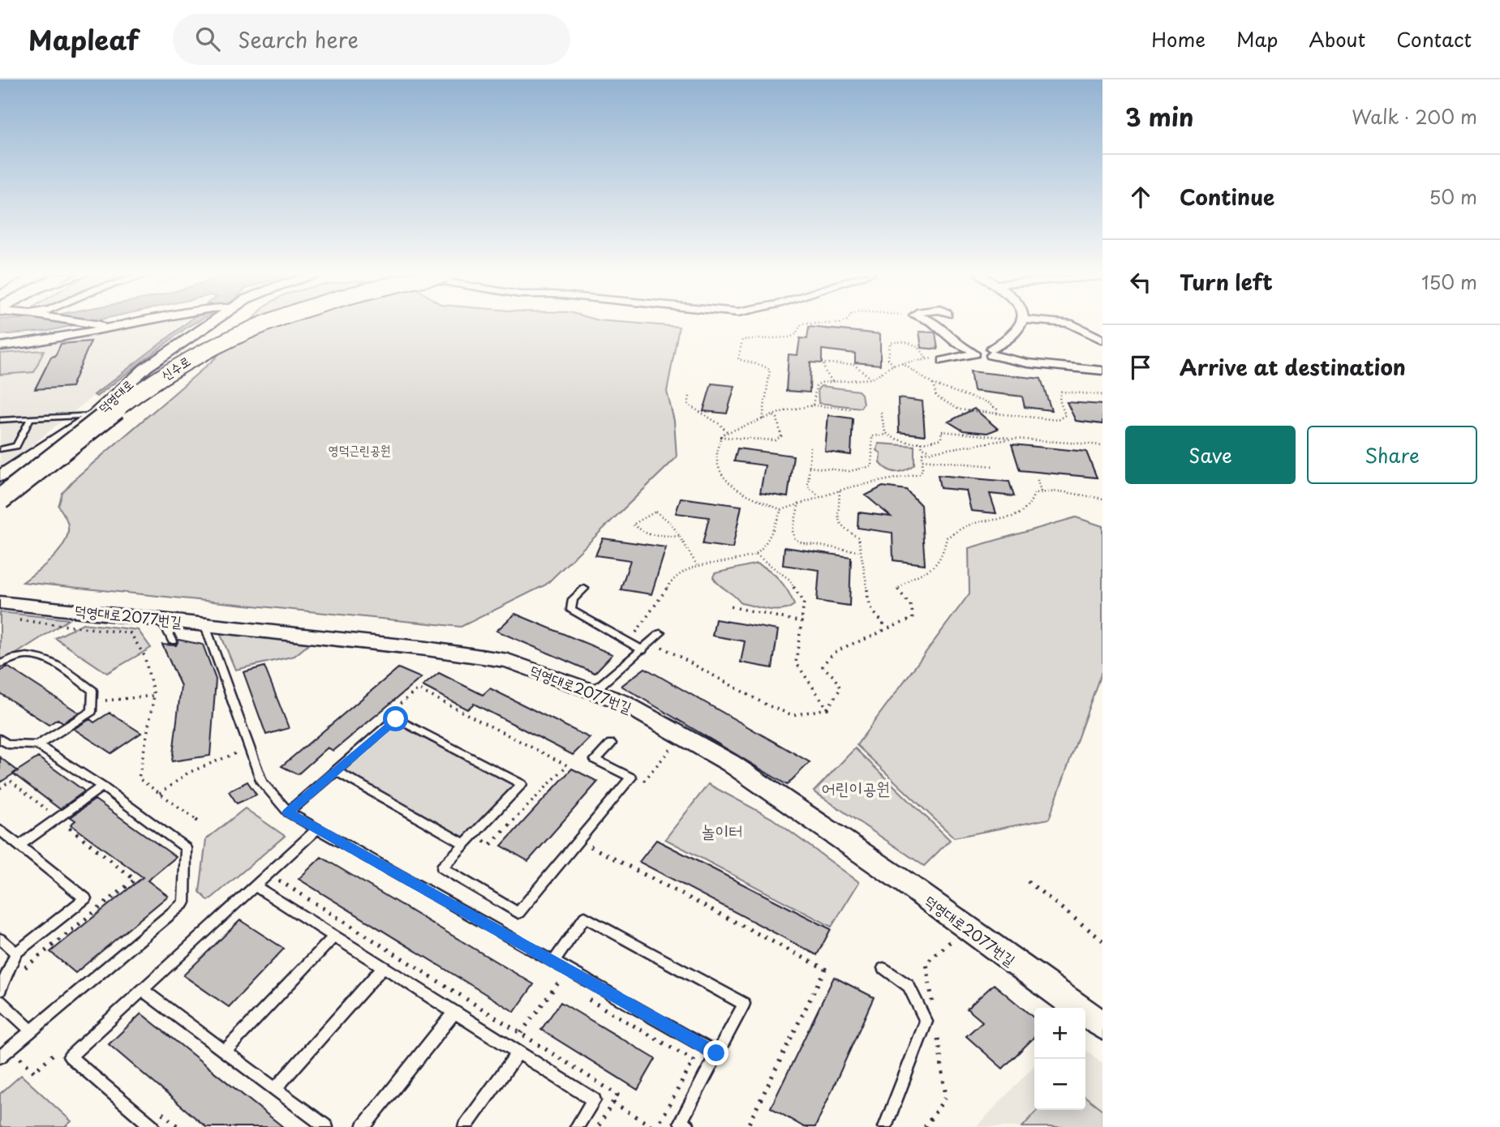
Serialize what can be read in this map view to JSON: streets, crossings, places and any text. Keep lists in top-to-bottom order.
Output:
{
  "streets": {
    "main road": ["신수로"],
    "street": ["덕영대로", "덕영대로2077번길"]
  },
  "parks": ["영덕근린공원", "어린이공원", "놀이터"],
  "page": {
    "header": "Mapleaf",
    "search": "Search here",
    "nav": [
      "Home",
      "Map",
      "About",
      "Contact"
    ],
    "heading": ["3 min", "Walk · 200 m"],
    "list": [
      ["Continue", "50 m"],
      ["Turn left", "150 m"],
      "Arrive at destination"
    ],
    "buttons": ["Save", "Share"],
    "map_buttons": ["+", "−"]
  }
}
